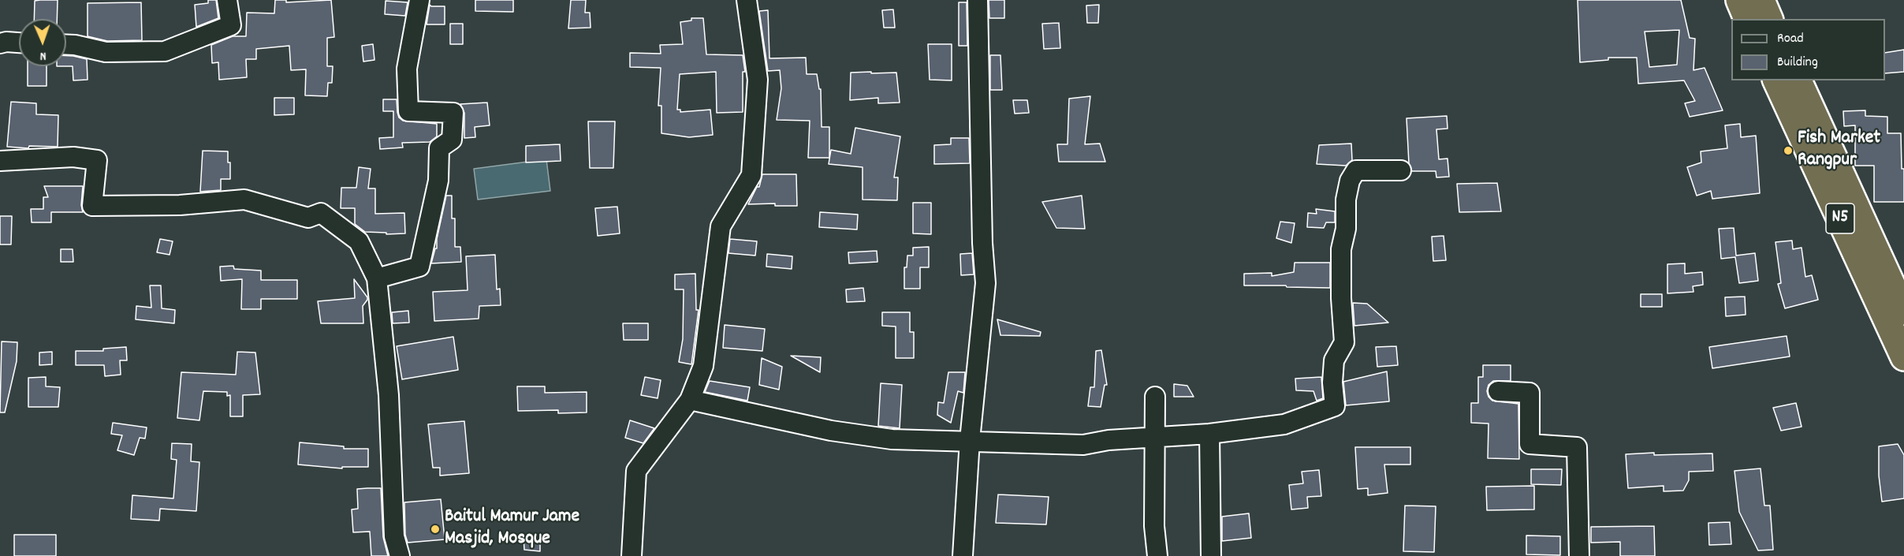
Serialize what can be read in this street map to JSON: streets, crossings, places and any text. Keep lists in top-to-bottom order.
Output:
{
  "streets": {
    "highway": ["N5"]
  },
  "places": ["Fish Market Rangpur", "Baitul Mamur Jame Masjid, Mosque"],
  "legend": ["Road", "Building"],
  "north": "bottom"
}
